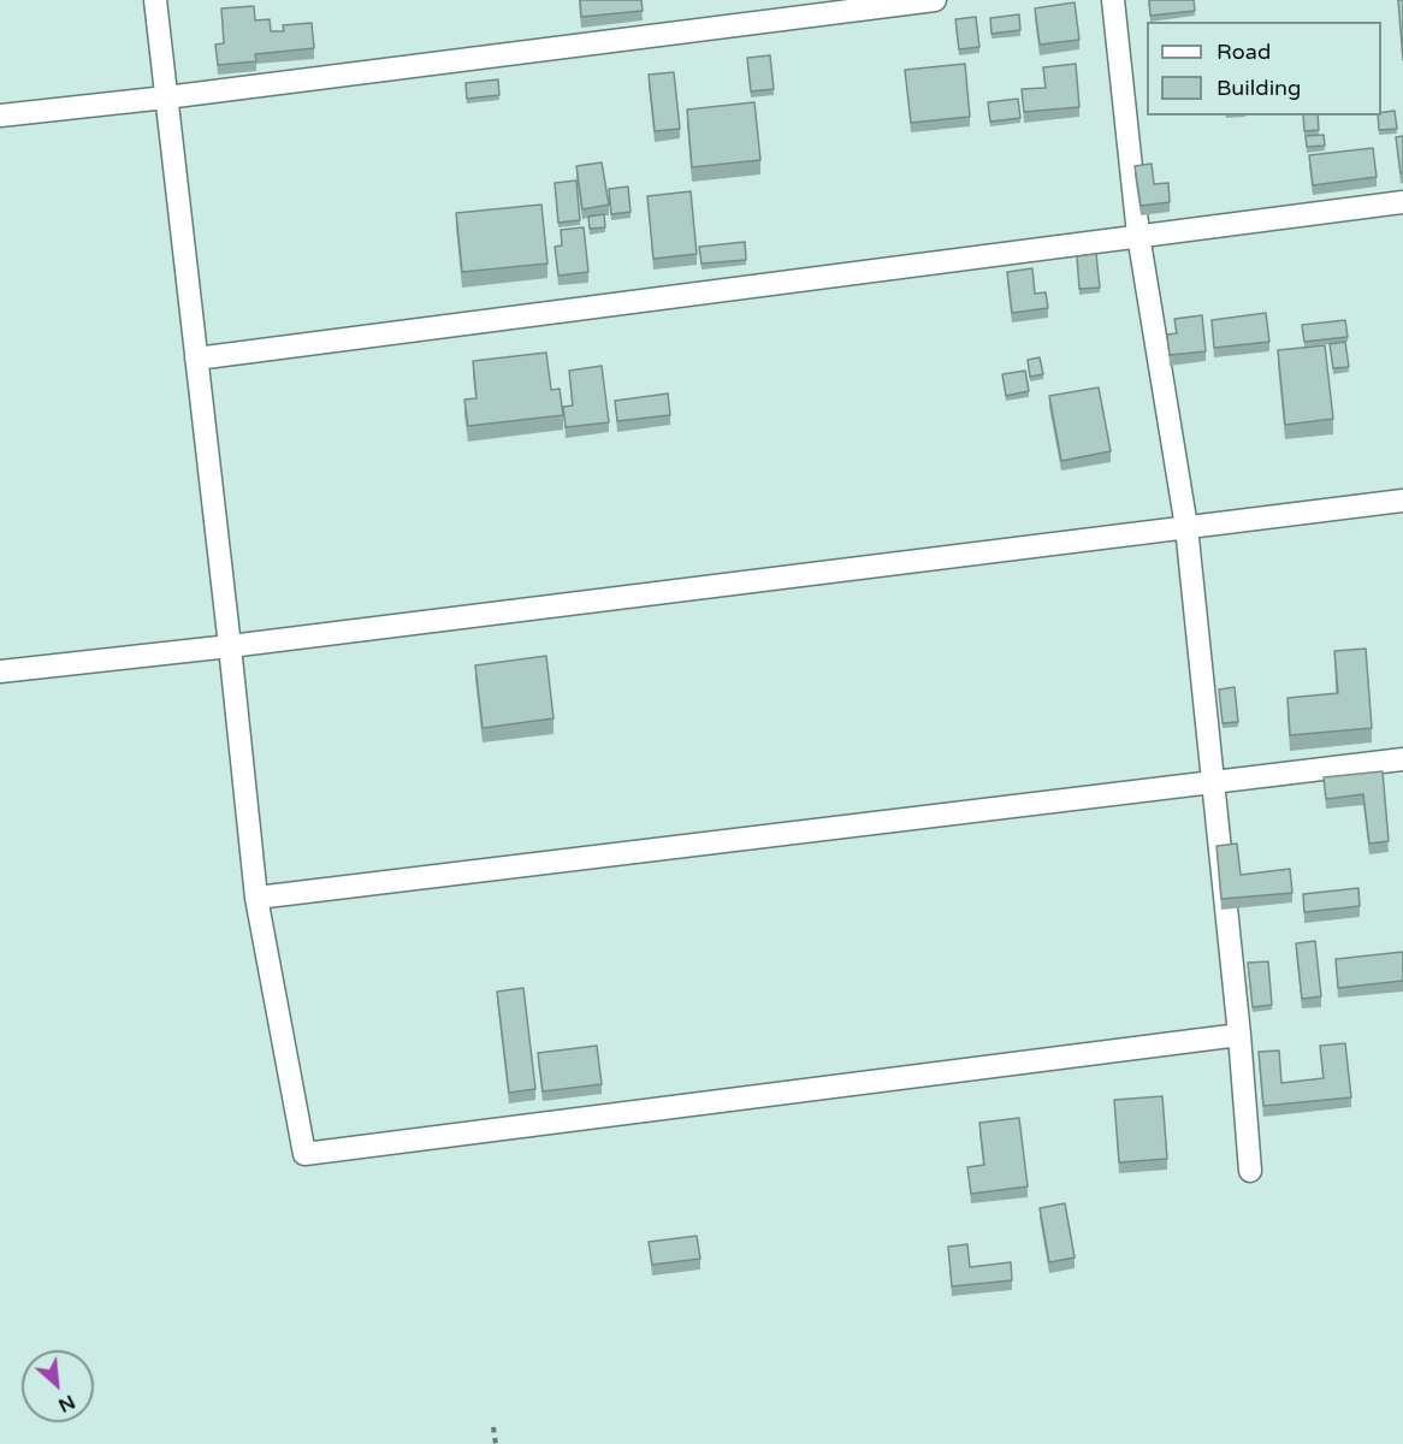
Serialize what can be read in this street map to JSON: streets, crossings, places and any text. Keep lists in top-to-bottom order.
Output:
{
  "legend": ["Road", "Building"],
  "north": "bottom right"
}
